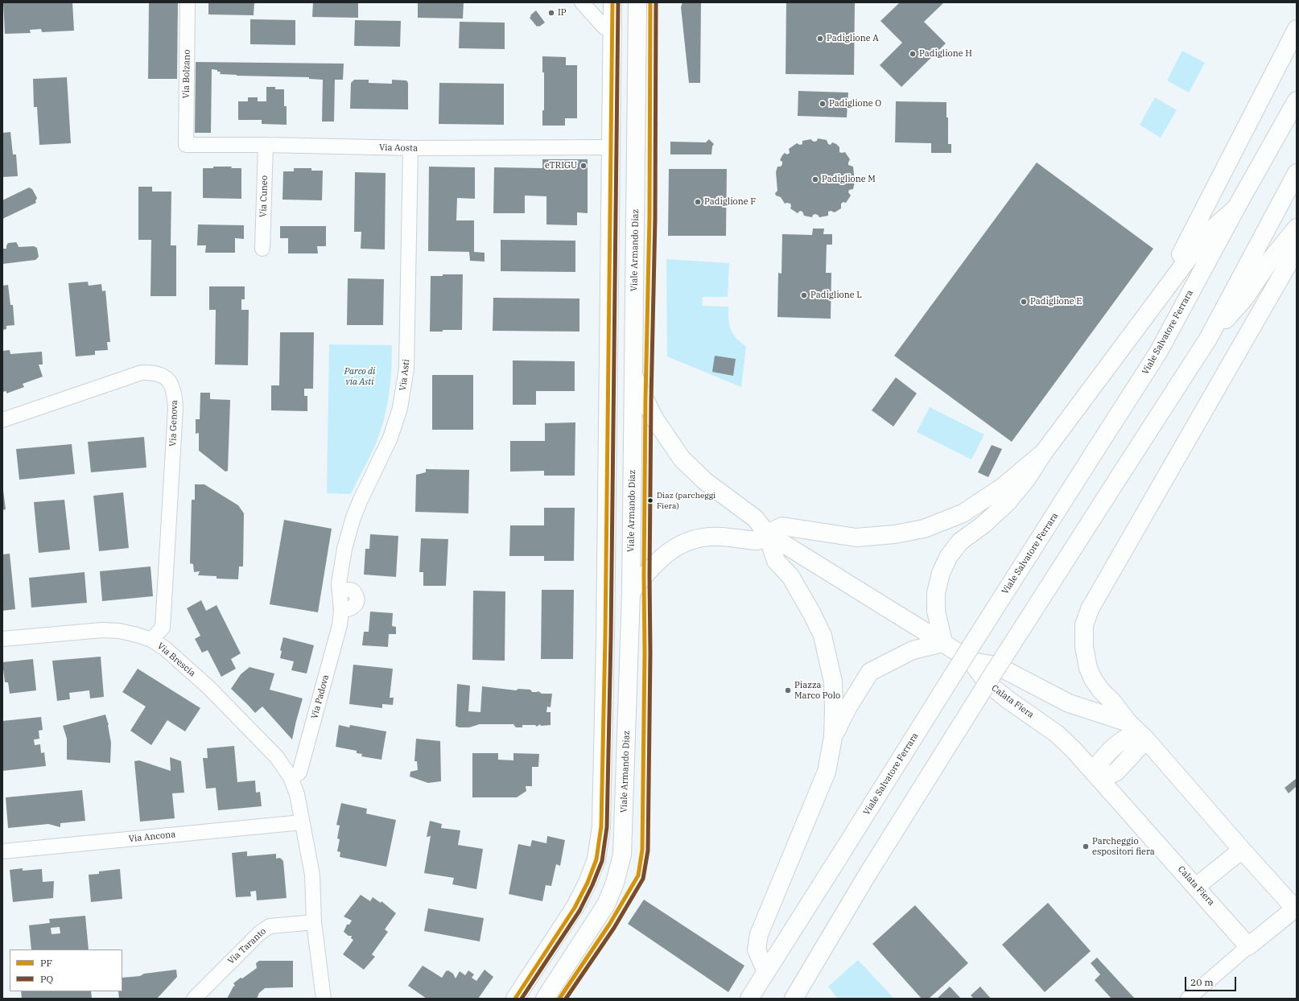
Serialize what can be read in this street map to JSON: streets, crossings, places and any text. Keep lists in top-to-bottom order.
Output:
{
  "streets": {
    "main road": ["Viale Armando Diaz", "Viale Salvatore Ferrara", "Calata Fiera"],
    "street": [
      "Via Bolzano",
      "Via Aosta",
      "Via Cuneo",
      "Via Asti",
      "Via Genova",
      "Via Brescia",
      "Via Padova",
      "Via Ancona",
      "Via Taranto"
    ]
  },
  "crossings": [
    ["Via Bolzano", "Via Aosta"],
    ["Via Aosta", "Via Cuneo"],
    ["Via Aosta", "Via Asti"],
    ["Via Asti", "Via Padova"],
    ["Via Genova", "Via Brescia"],
    ["Via Brescia", "Via Padova"],
    ["Via Brescia", "Via Ancona"]
  ],
  "parks": ["Parco di via Asti"],
  "places": [
    "IP",
    "Padiglione A",
    "Padiglione H",
    "Padiglione O",
    "eTRIGU",
    "Padiglione M",
    "Padiglione F",
    "Padiglione L",
    "Padiglione E",
    "Diaz (parcheggi Fiera)",
    "Piazza Marco Polo",
    "Parcheggio espositori fiera"
  ],
  "lines": ["transit line PF", "transit line PQ"],
  "legend": ["PF", "PQ"],
  "scale_bar": "20 m"
}
